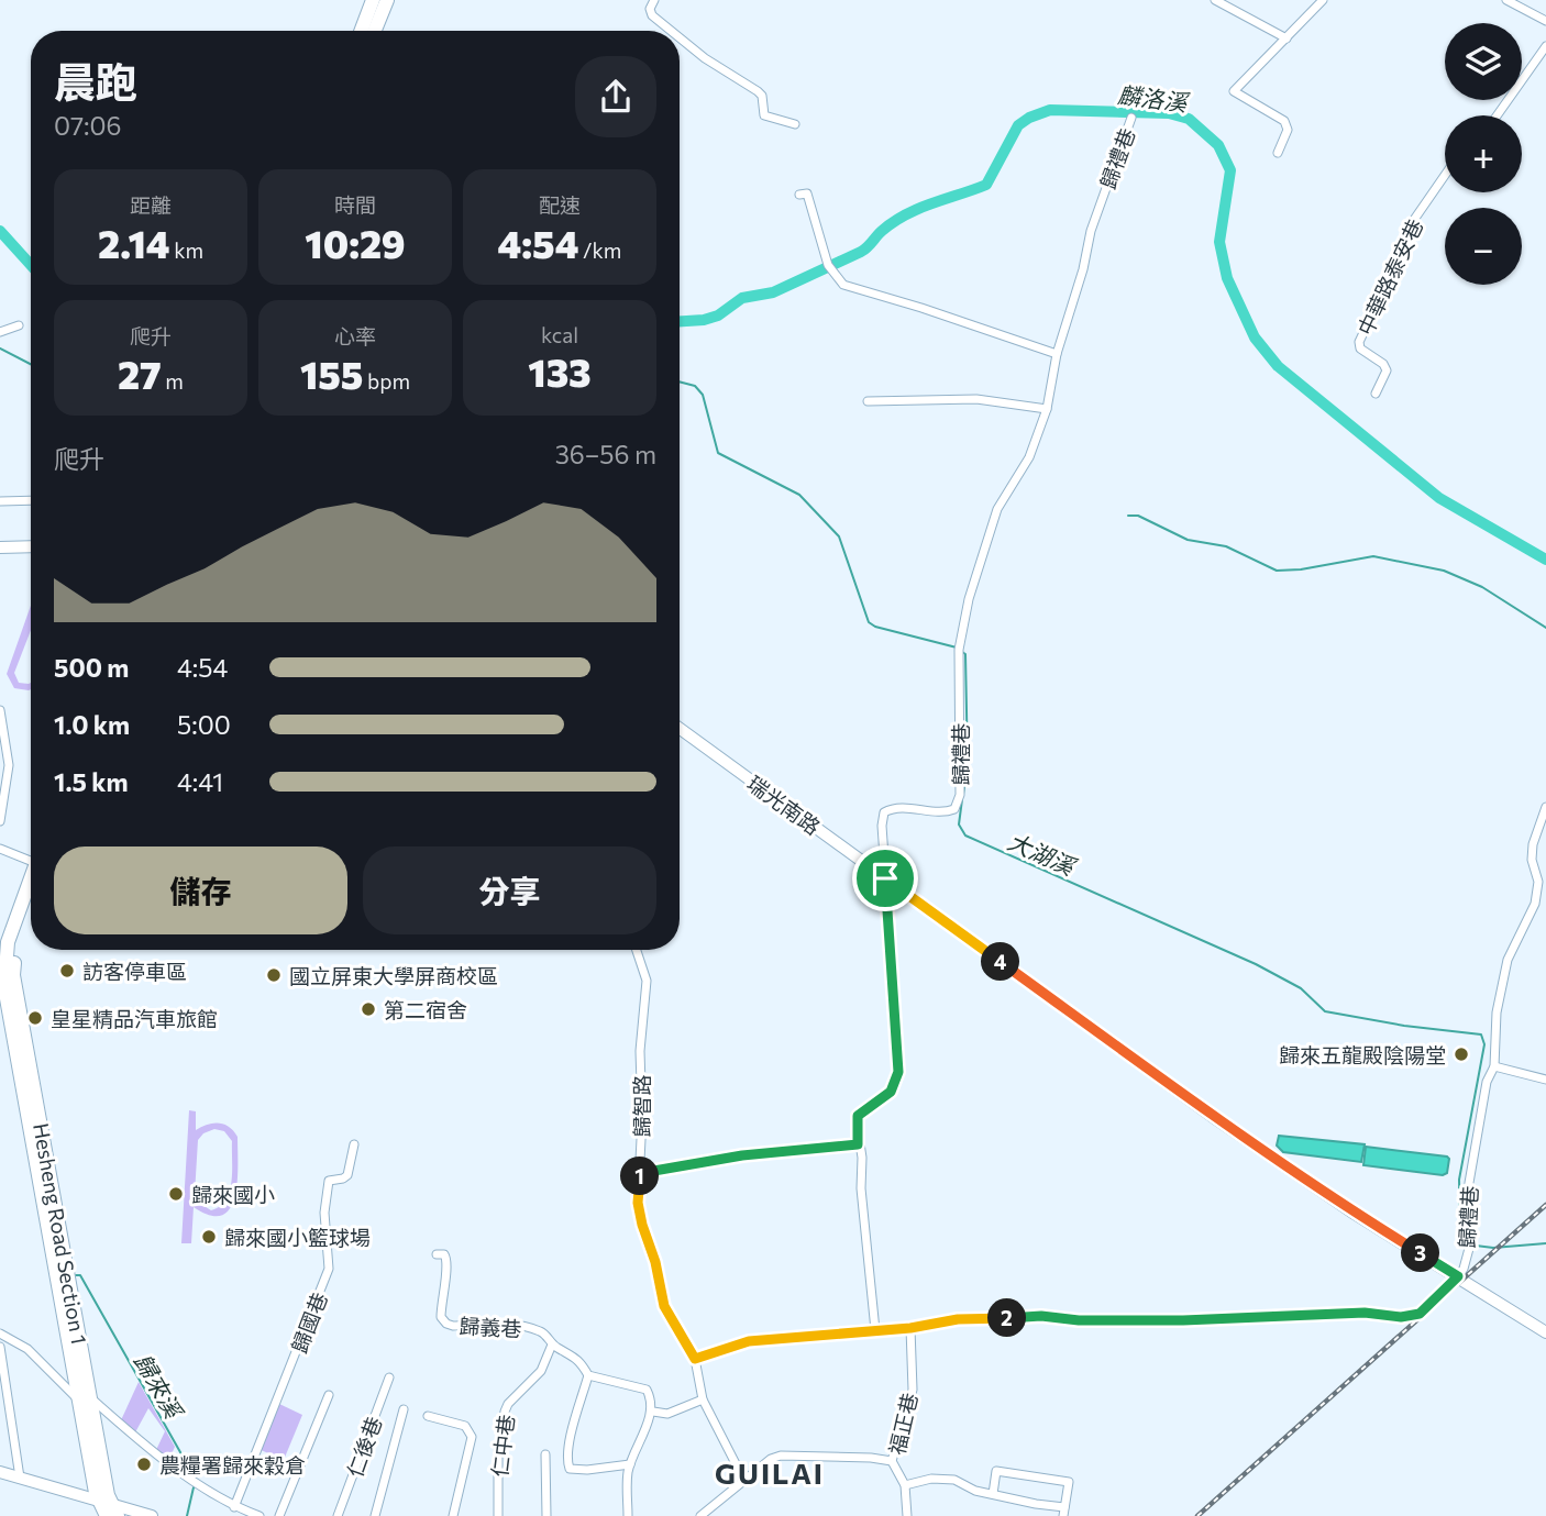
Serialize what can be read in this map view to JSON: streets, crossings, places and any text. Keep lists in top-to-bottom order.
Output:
{
  "streets": {
    "main road": ["Hesheng Road Section 1"],
    "street": [
      "歸禮巷",
      "中華路泰安巷",
      "瑞光南路",
      "歸智路",
      "歸國巷",
      "歸義巷",
      "福正巷",
      "仁中巷",
      "仁後巷"
    ]
  },
  "crossings": [
    ["歸禮巷", "瑞光南路"],
    ["歸禮巷", "歸智路"],
    ["歸禮巷", "福正巷"],
    ["歸義巷", "仁中巷"]
  ],
  "districts": ["GUILAI"],
  "water": ["麟洛溪", "大湖溪", "歸來溪"],
  "places": [
    "訪客停車區",
    "國立屏東大學屏商校區",
    "第二宿舍",
    "皇星精品汽車旅館",
    "歸來五龍殿陰陽堂",
    "歸來國小",
    "歸來國小籃球場",
    "農糧署歸來穀倉"
  ],
  "page": {
    "map_buttons": ["+", "−"],
    "heading": ["晨跑", "07:06"],
    "stats": [
      ["距離", "2.14 km"],
      ["時間", "10:29"],
      ["配速", "4:54 /km"],
      ["爬升", "27 m"],
      ["心率", "155 bpm"],
      ["kcal", "133"]
    ],
    "chart": ["爬升", "36–56 m"],
    "list": [
      {
        "name": "500 m",
        "note": "4:54"
      },
      {
        "name": "1.0 km",
        "note": "5:00"
      },
      {
        "name": "1.5 km",
        "note": "4:41"
      }
    ],
    "buttons": ["儲存", "分享"],
    "pins": [
      "4",
      "1",
      "3",
      "2"
    ]
  }
}
